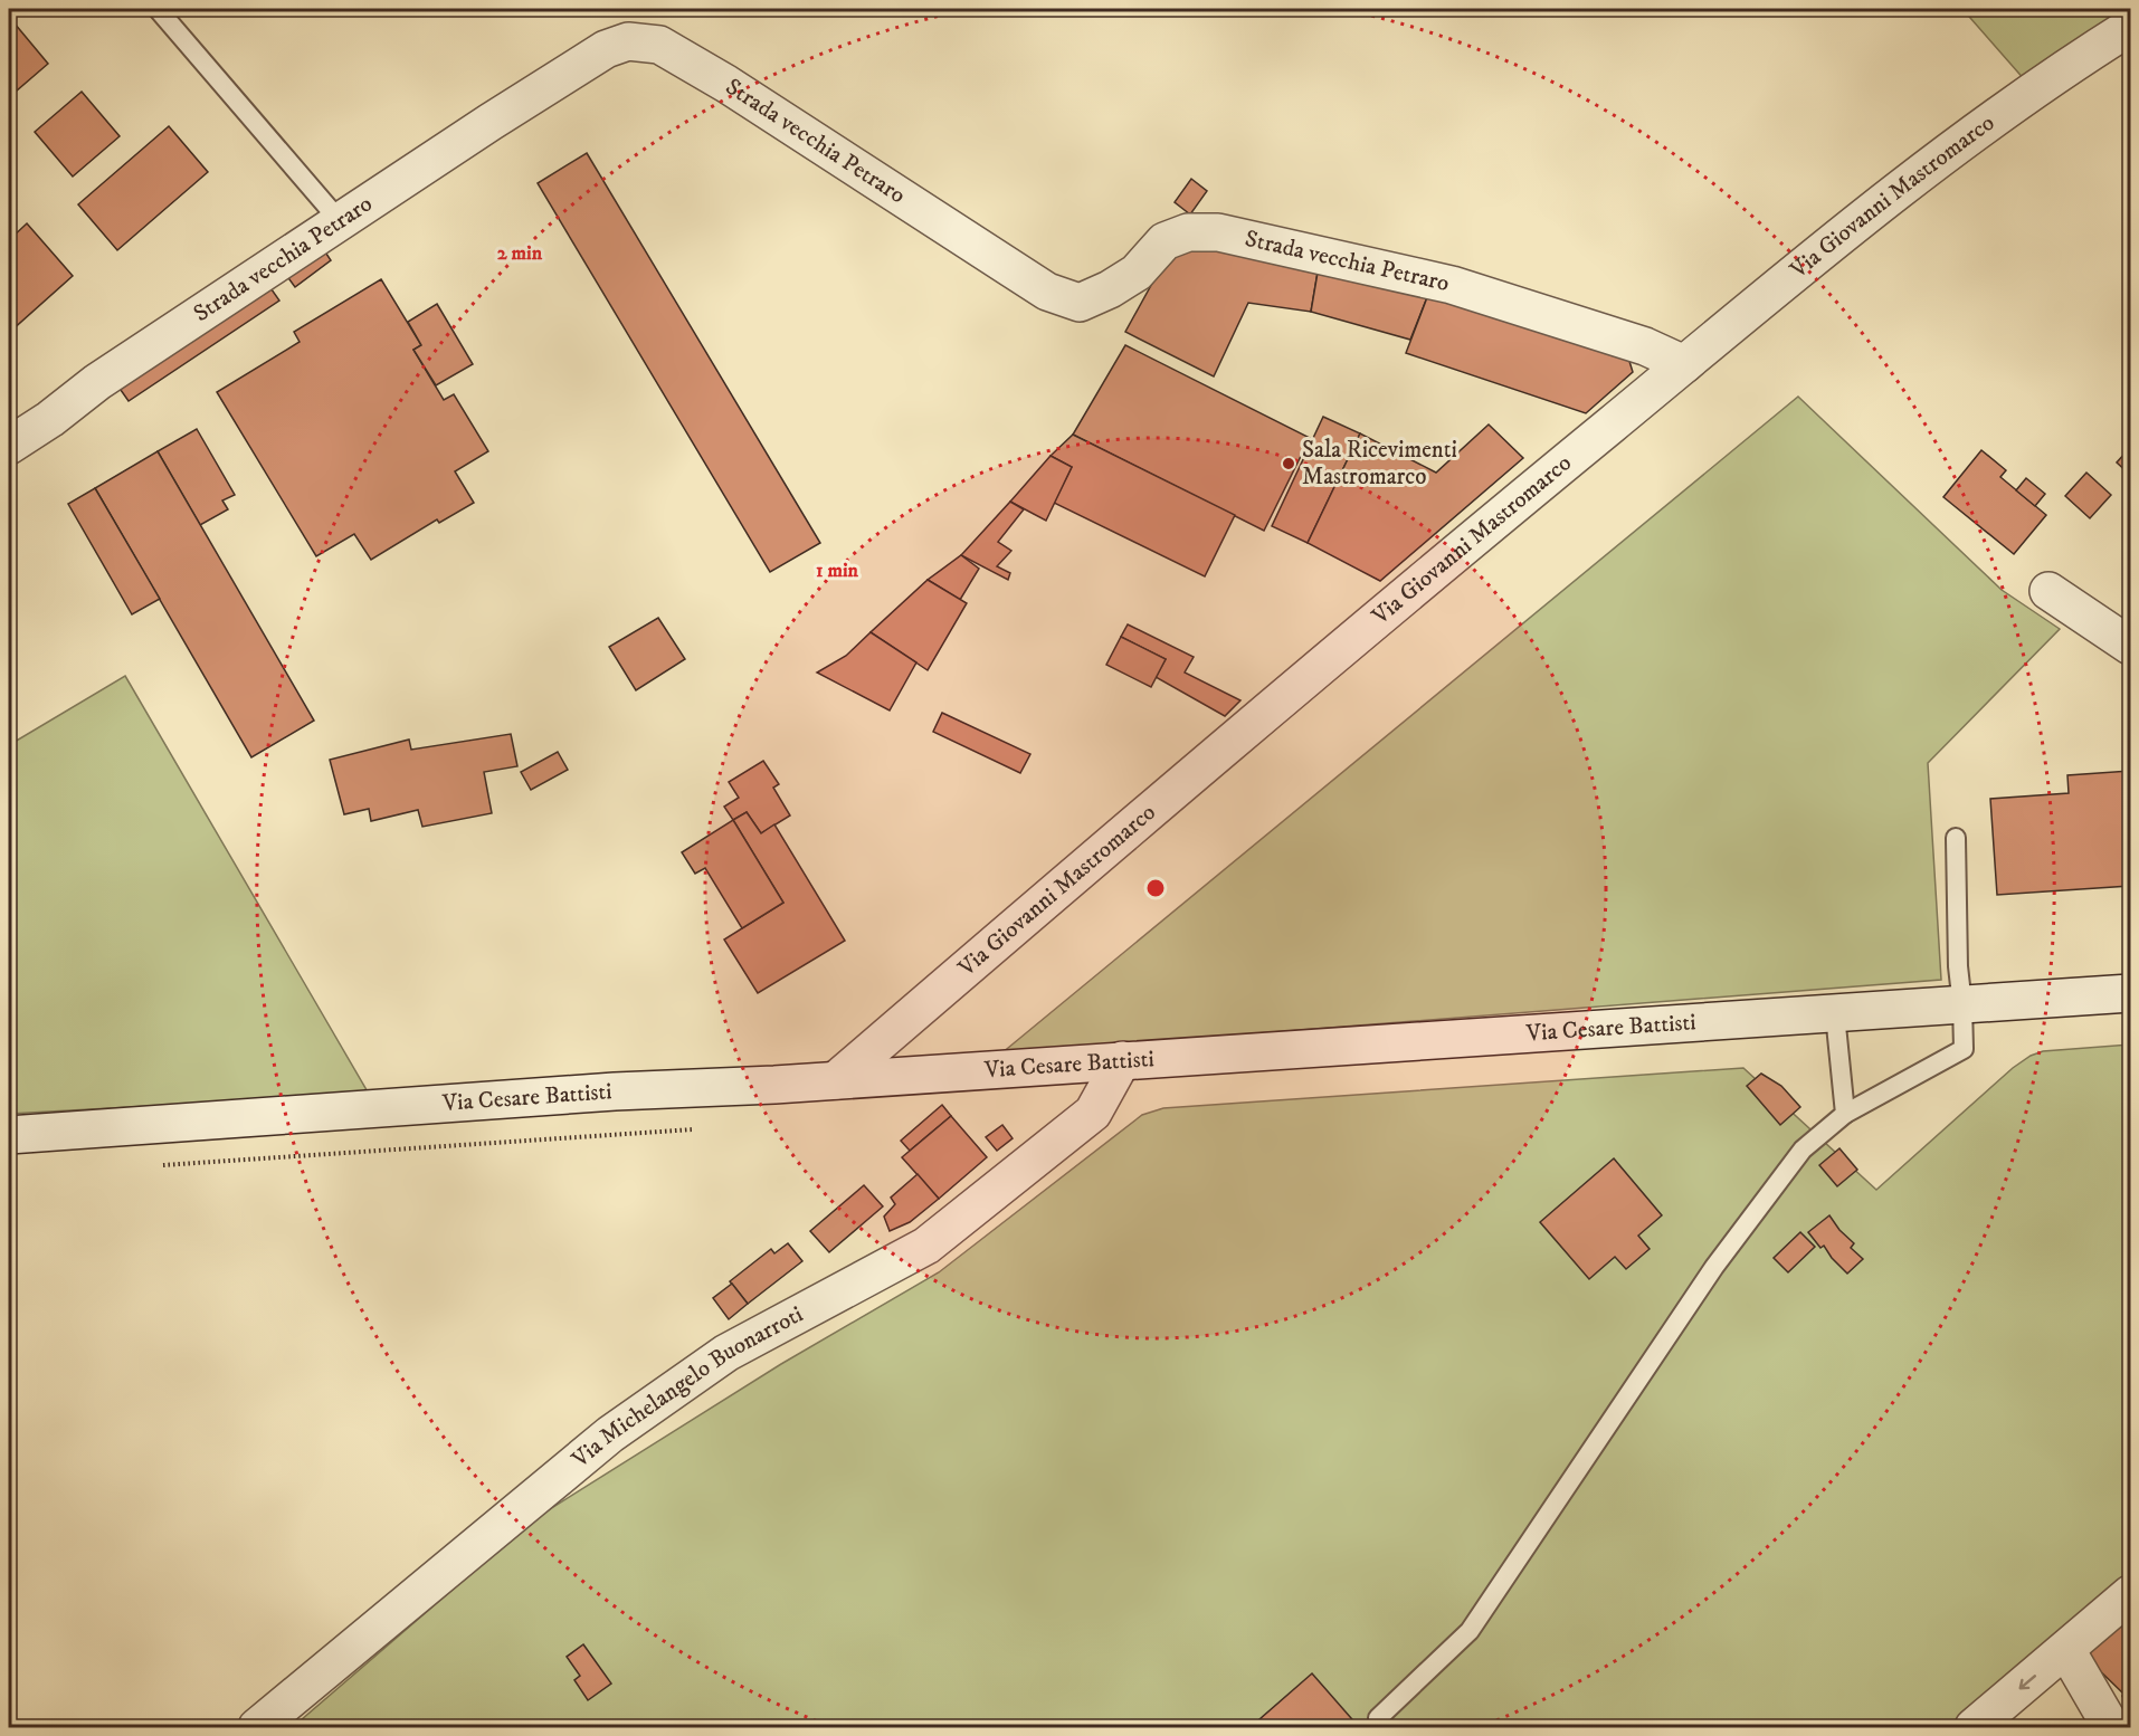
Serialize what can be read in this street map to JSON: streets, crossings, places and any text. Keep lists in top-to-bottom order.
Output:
{
  "streets": {
    "street": [
      "Strada vecchia Petraro",
      "Via Giovanni Mastromarco",
      "Via Cesare Battisti",
      "Via Michelangelo Buonarroti"
    ]
  },
  "crossings": [
    ["Strada vecchia Petraro", "Via Giovanni Mastromarco"],
    ["Via Giovanni Mastromarco", "Via Cesare Battisti"],
    ["Via Cesare Battisti", "Via Michelangelo Buonarroti"]
  ],
  "places": ["Sala Ricevimenti Mastromarco"],
  "rings": ["2 min", "1 min"]
}
